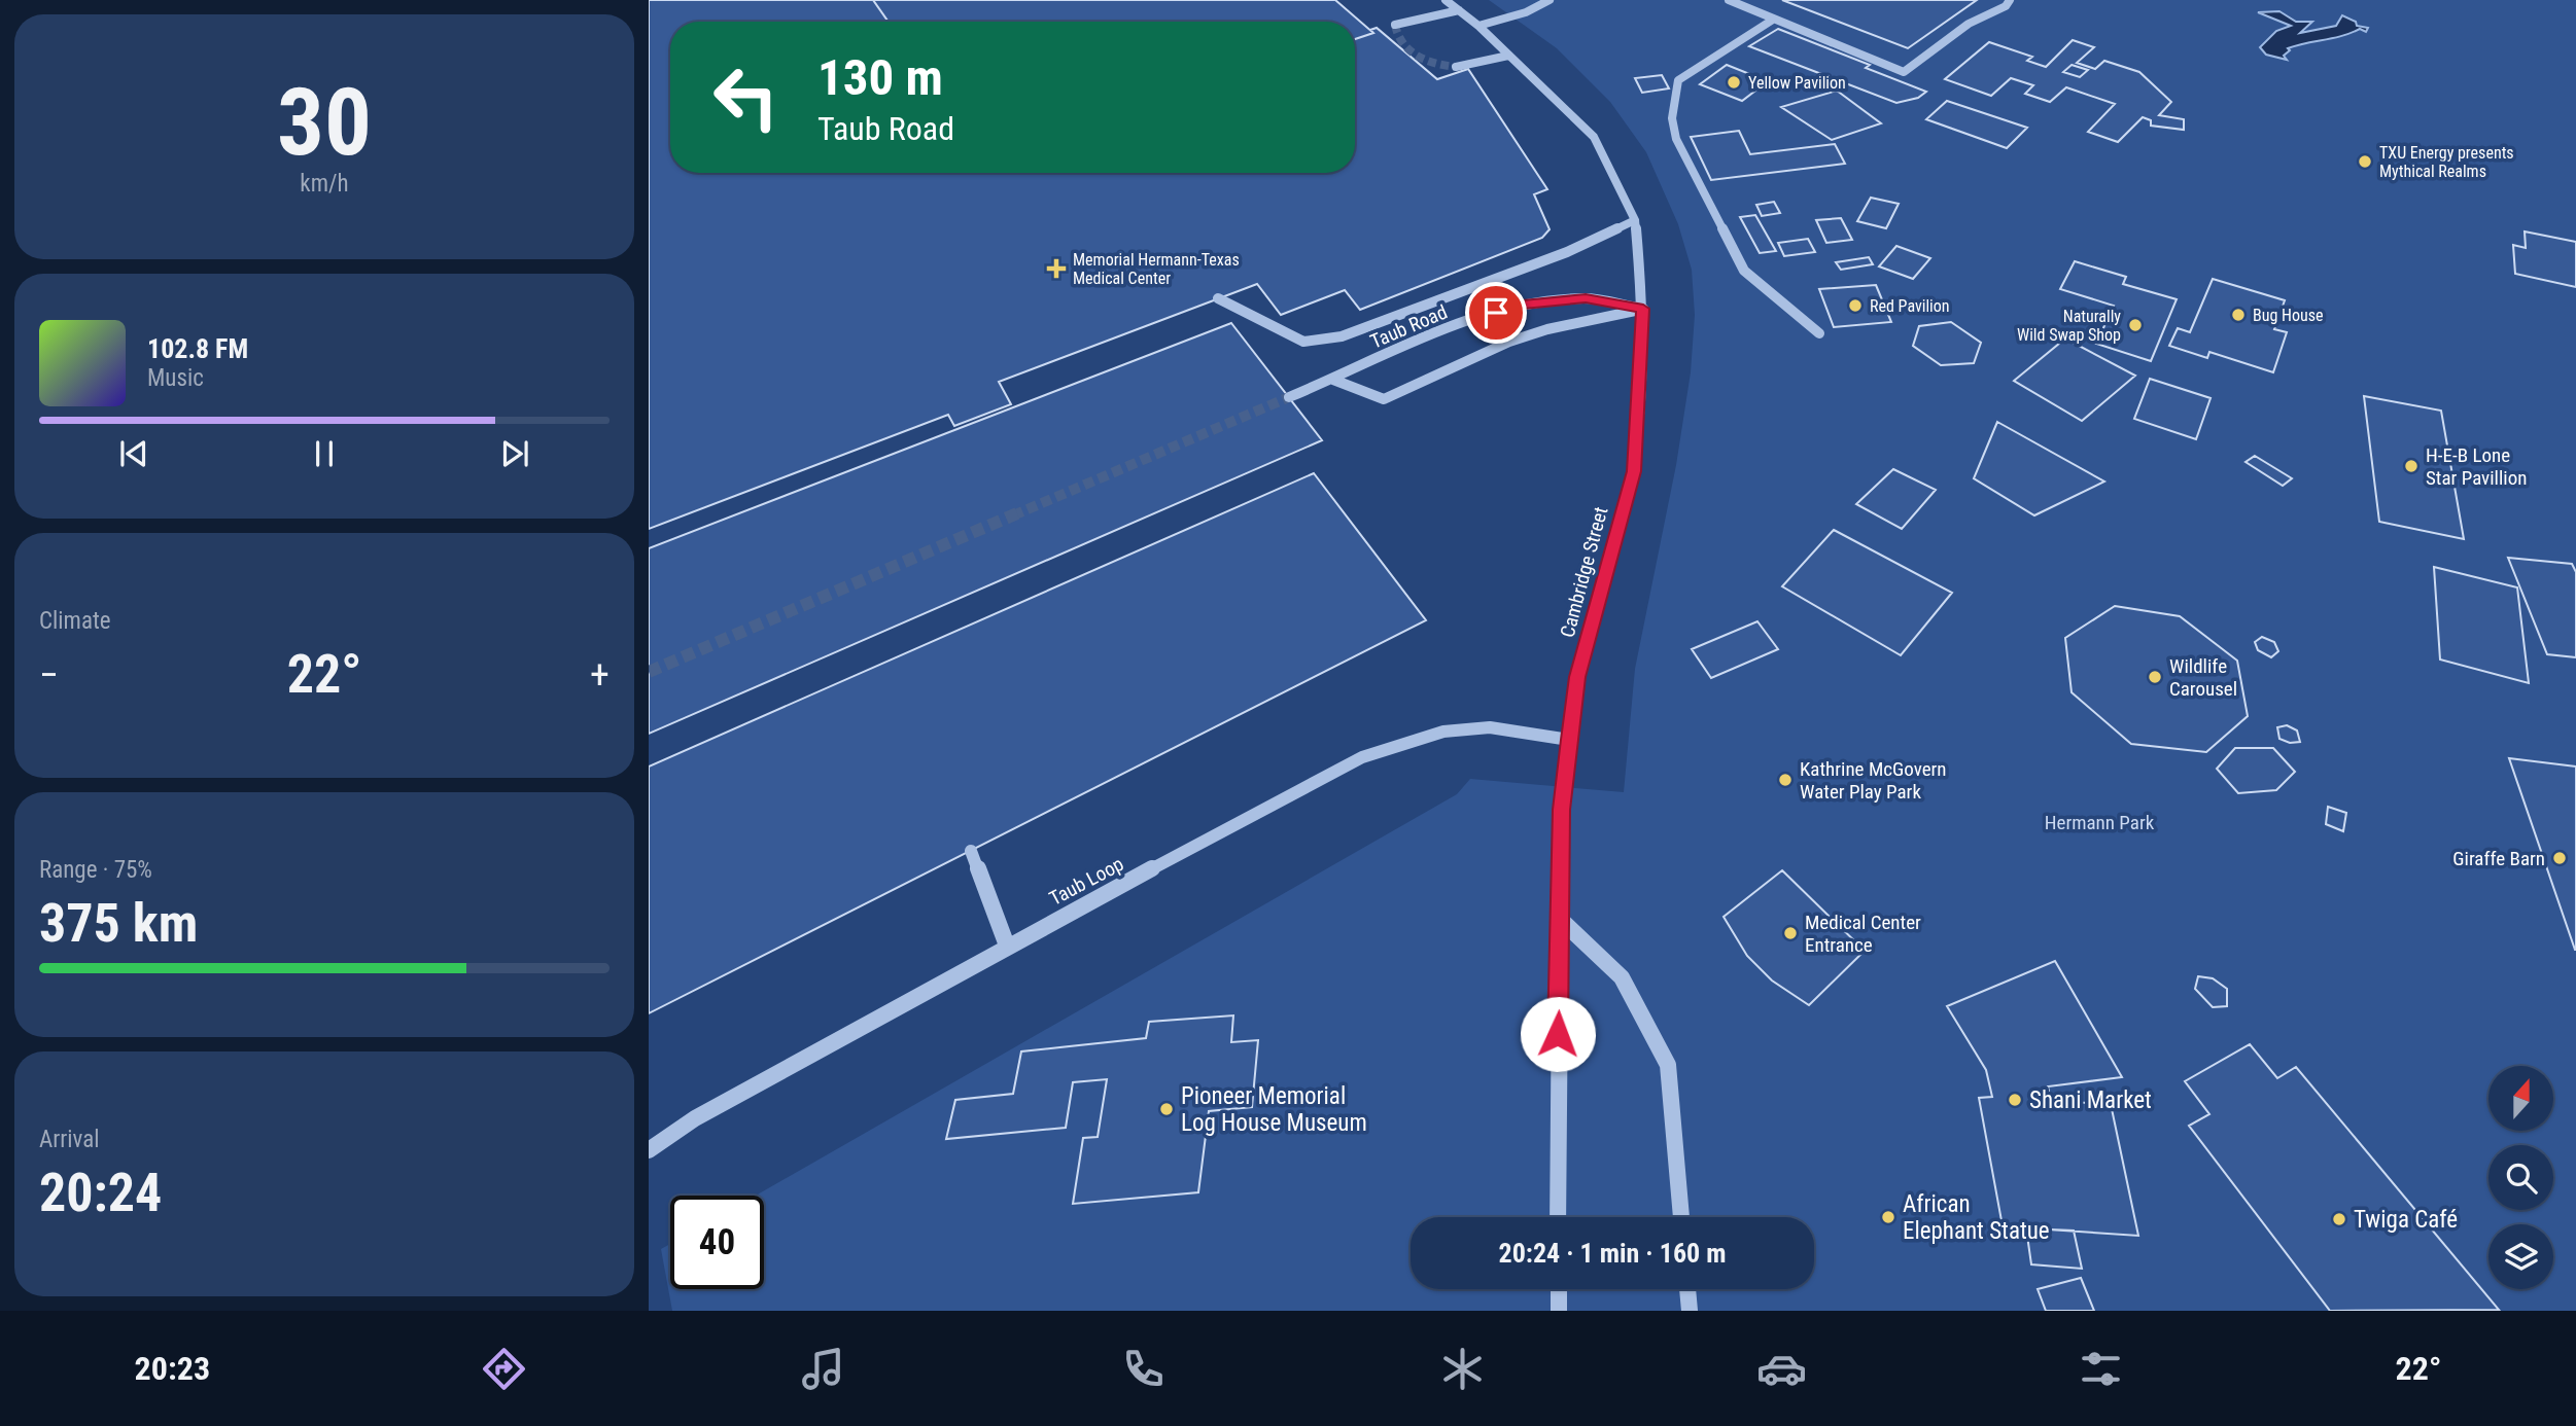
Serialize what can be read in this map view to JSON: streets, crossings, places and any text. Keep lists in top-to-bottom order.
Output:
{
  "streets": {
    "street": ["Taub Road", "Cambridge Street", "Taub Loop"]
  },
  "crossings": [
    ["Taub Road", "Cambridge Street"],
    ["Cambridge Street", "Taub Loop"]
  ],
  "parks": ["Hermann Park"],
  "places": {
    "other": [
      "Yellow Pavilion",
      "TXU Energy presents Mythical Realms",
      "Red Pavilion",
      "Bug House",
      "Naturally Wild Swap Shop",
      "H-E-B Lone Star Pavillion",
      "Wildlife Carousel",
      "Kathrine McGovern Water Play Park",
      "Giraffe Barn",
      "Medical Center Entrance",
      "Shani Market",
      "Pioneer Memorial Log House Museum",
      "African Elephant Statue",
      "Twiga Café"
    ],
    "health": ["Memorial Hermann-Texas Medical Center"]
  },
  "north": "top",
  "page": {
    "tile": [
      ["30", "km/h"],
      "Climate",
      ["Range · 75%", "375 km"],
      ["Arrival", "20:24"]
    ],
    "turn": ["130 m", "Taub Road"],
    "song": ["102.8 FM", "Music"],
    "heat": ["−", "22°", "+"],
    "limit": "40",
    "trip": "20:24 · 1 min · 160 m",
    "tabs": ["20:23", "22°"]
  }
}
